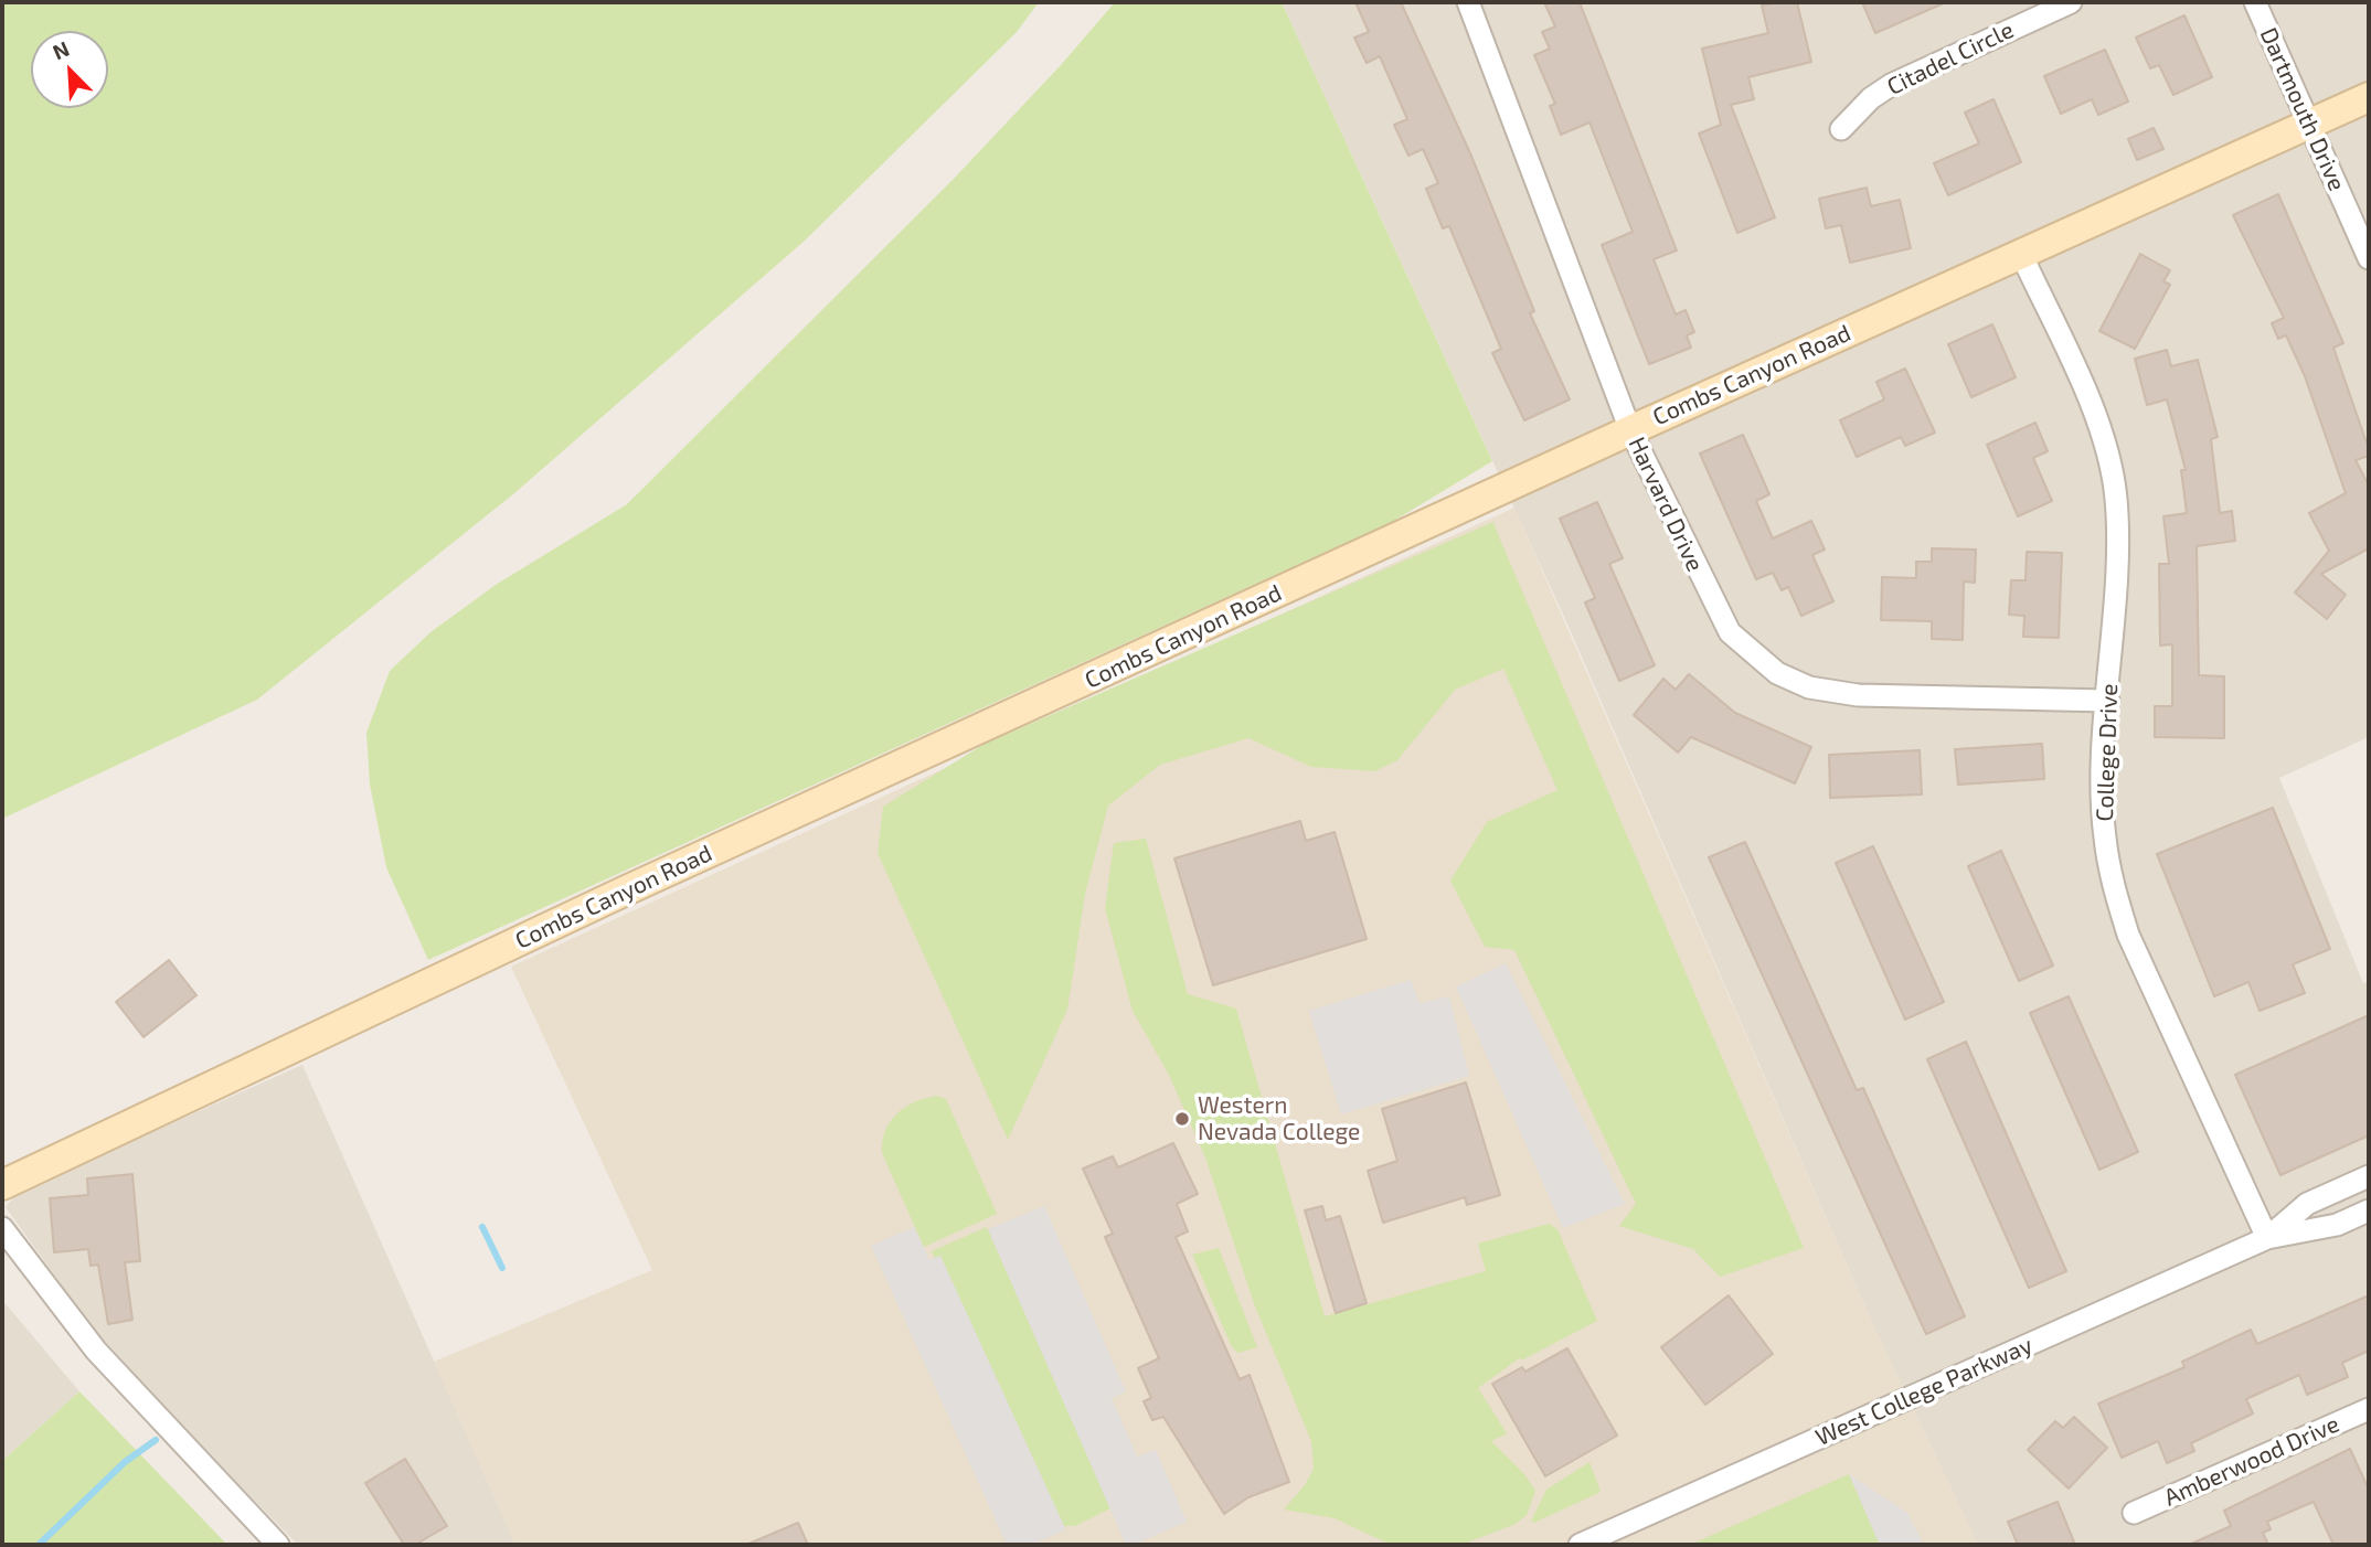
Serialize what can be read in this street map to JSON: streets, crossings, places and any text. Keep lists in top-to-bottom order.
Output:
{
  "streets": {
    "street": [
      "Citadel Circle",
      "Dartmouth Drive",
      "Combs Canyon Road",
      "Harvard Drive",
      "College Drive",
      "West College Parkway",
      "Amberwood Drive"
    ]
  },
  "crossings": [
    ["Dartmouth Drive", "Combs Canyon Road"],
    ["Combs Canyon Road", "Harvard Drive"],
    ["Combs Canyon Road", "College Drive"],
    ["Harvard Drive", "College Drive"],
    ["College Drive", "West College Parkway"]
  ],
  "places": ["Western Nevada College"],
  "north": "top left"
}
